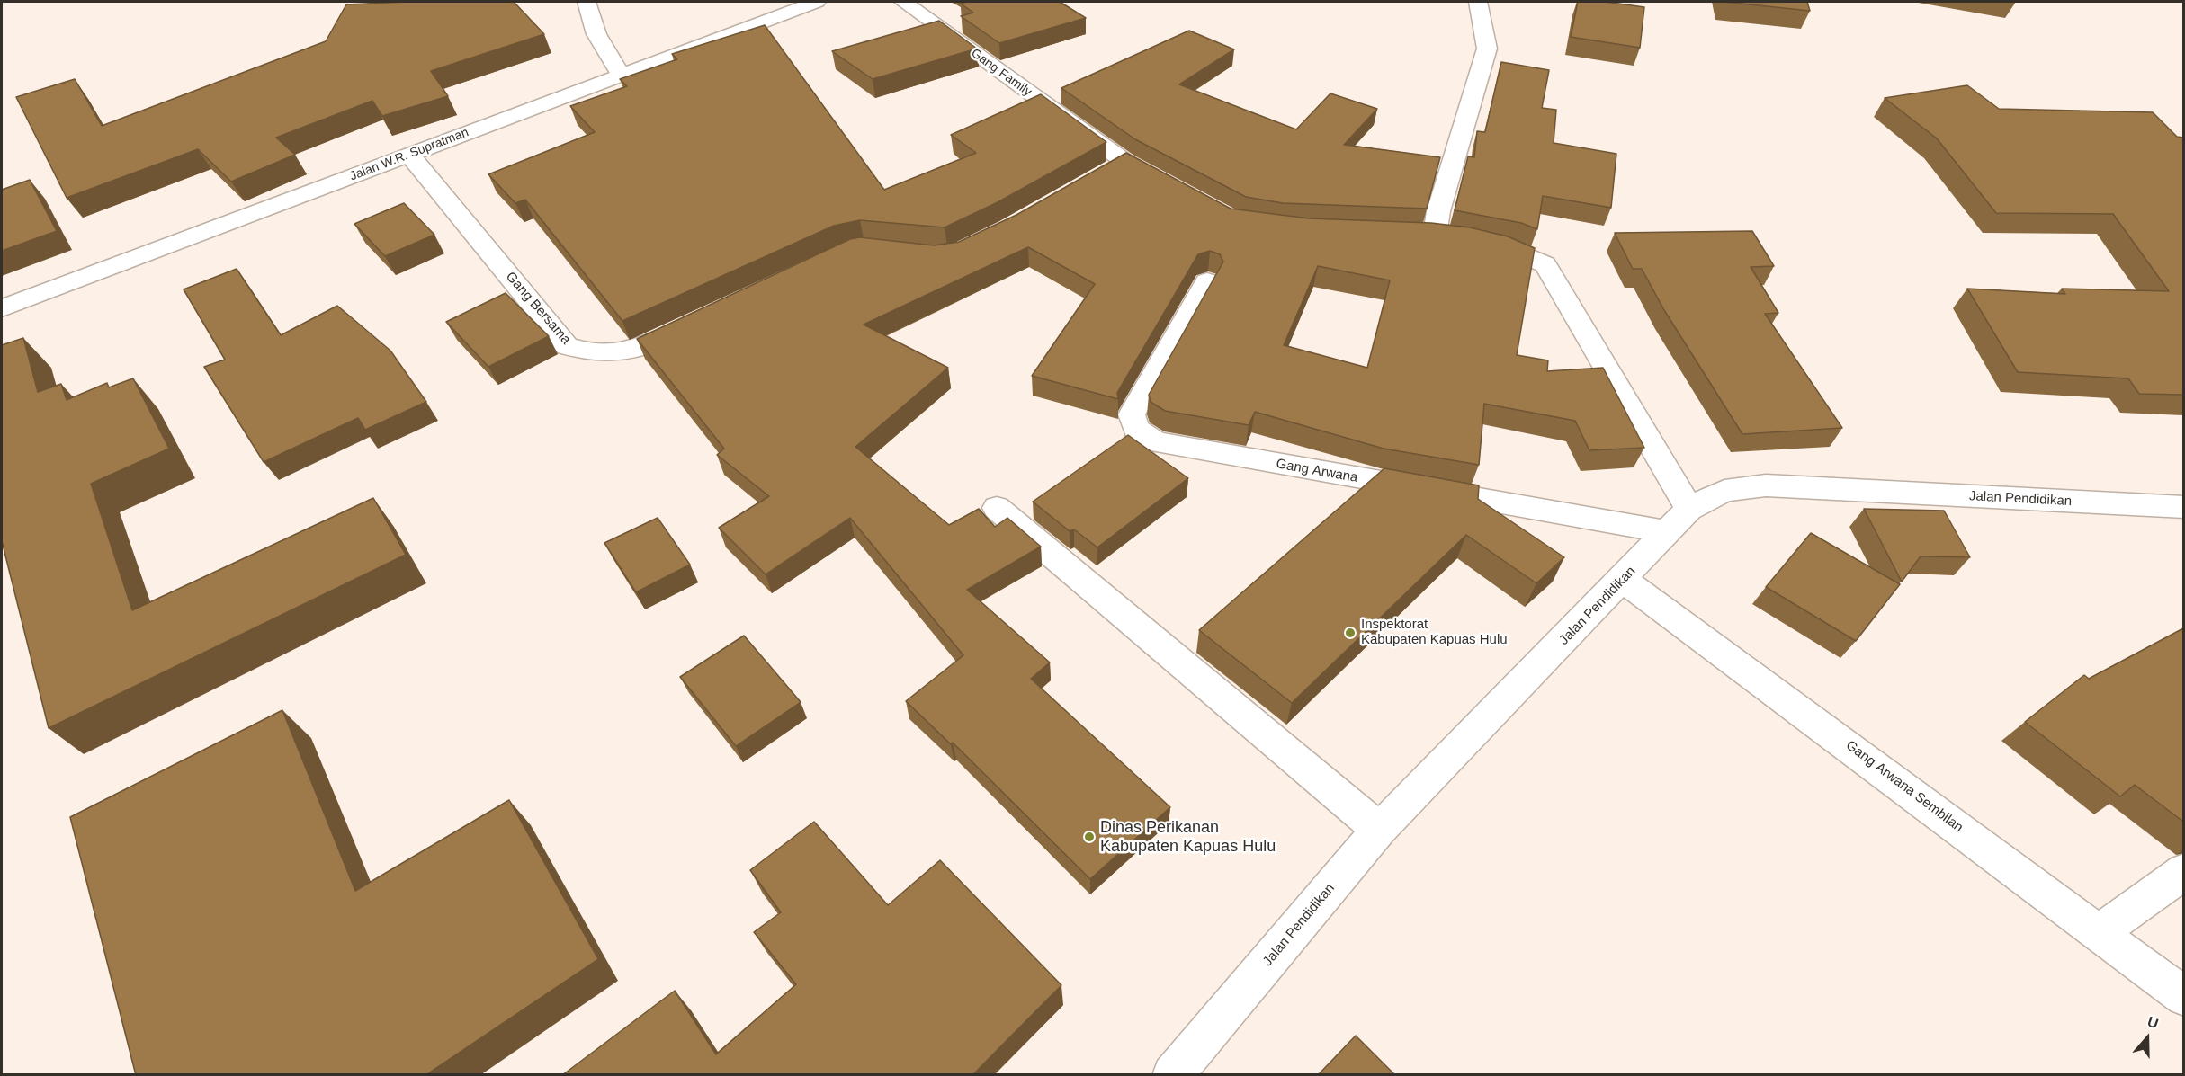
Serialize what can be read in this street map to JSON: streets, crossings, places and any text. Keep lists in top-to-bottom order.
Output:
{
  "streets": {
    "main road": [
      "Gang Family",
      "Jalan W.R. Supratman",
      "Gang Bersama",
      "Gang Arwana",
      "Jalan Pendidikan",
      "Gang Arwana Sembilan"
    ]
  },
  "crossings": [
    ["Jalan W.R. Supratman", "Gang Bersama"],
    ["Gang Arwana", "Jalan Pendidikan"],
    ["Jalan Pendidikan", "Gang Arwana Sembilan"]
  ],
  "places": ["Inspektorat Kabupaten Kapuas Hulu", "Dinas Perikanan Kabupaten Kapuas Hulu"],
  "north": "top"
}
